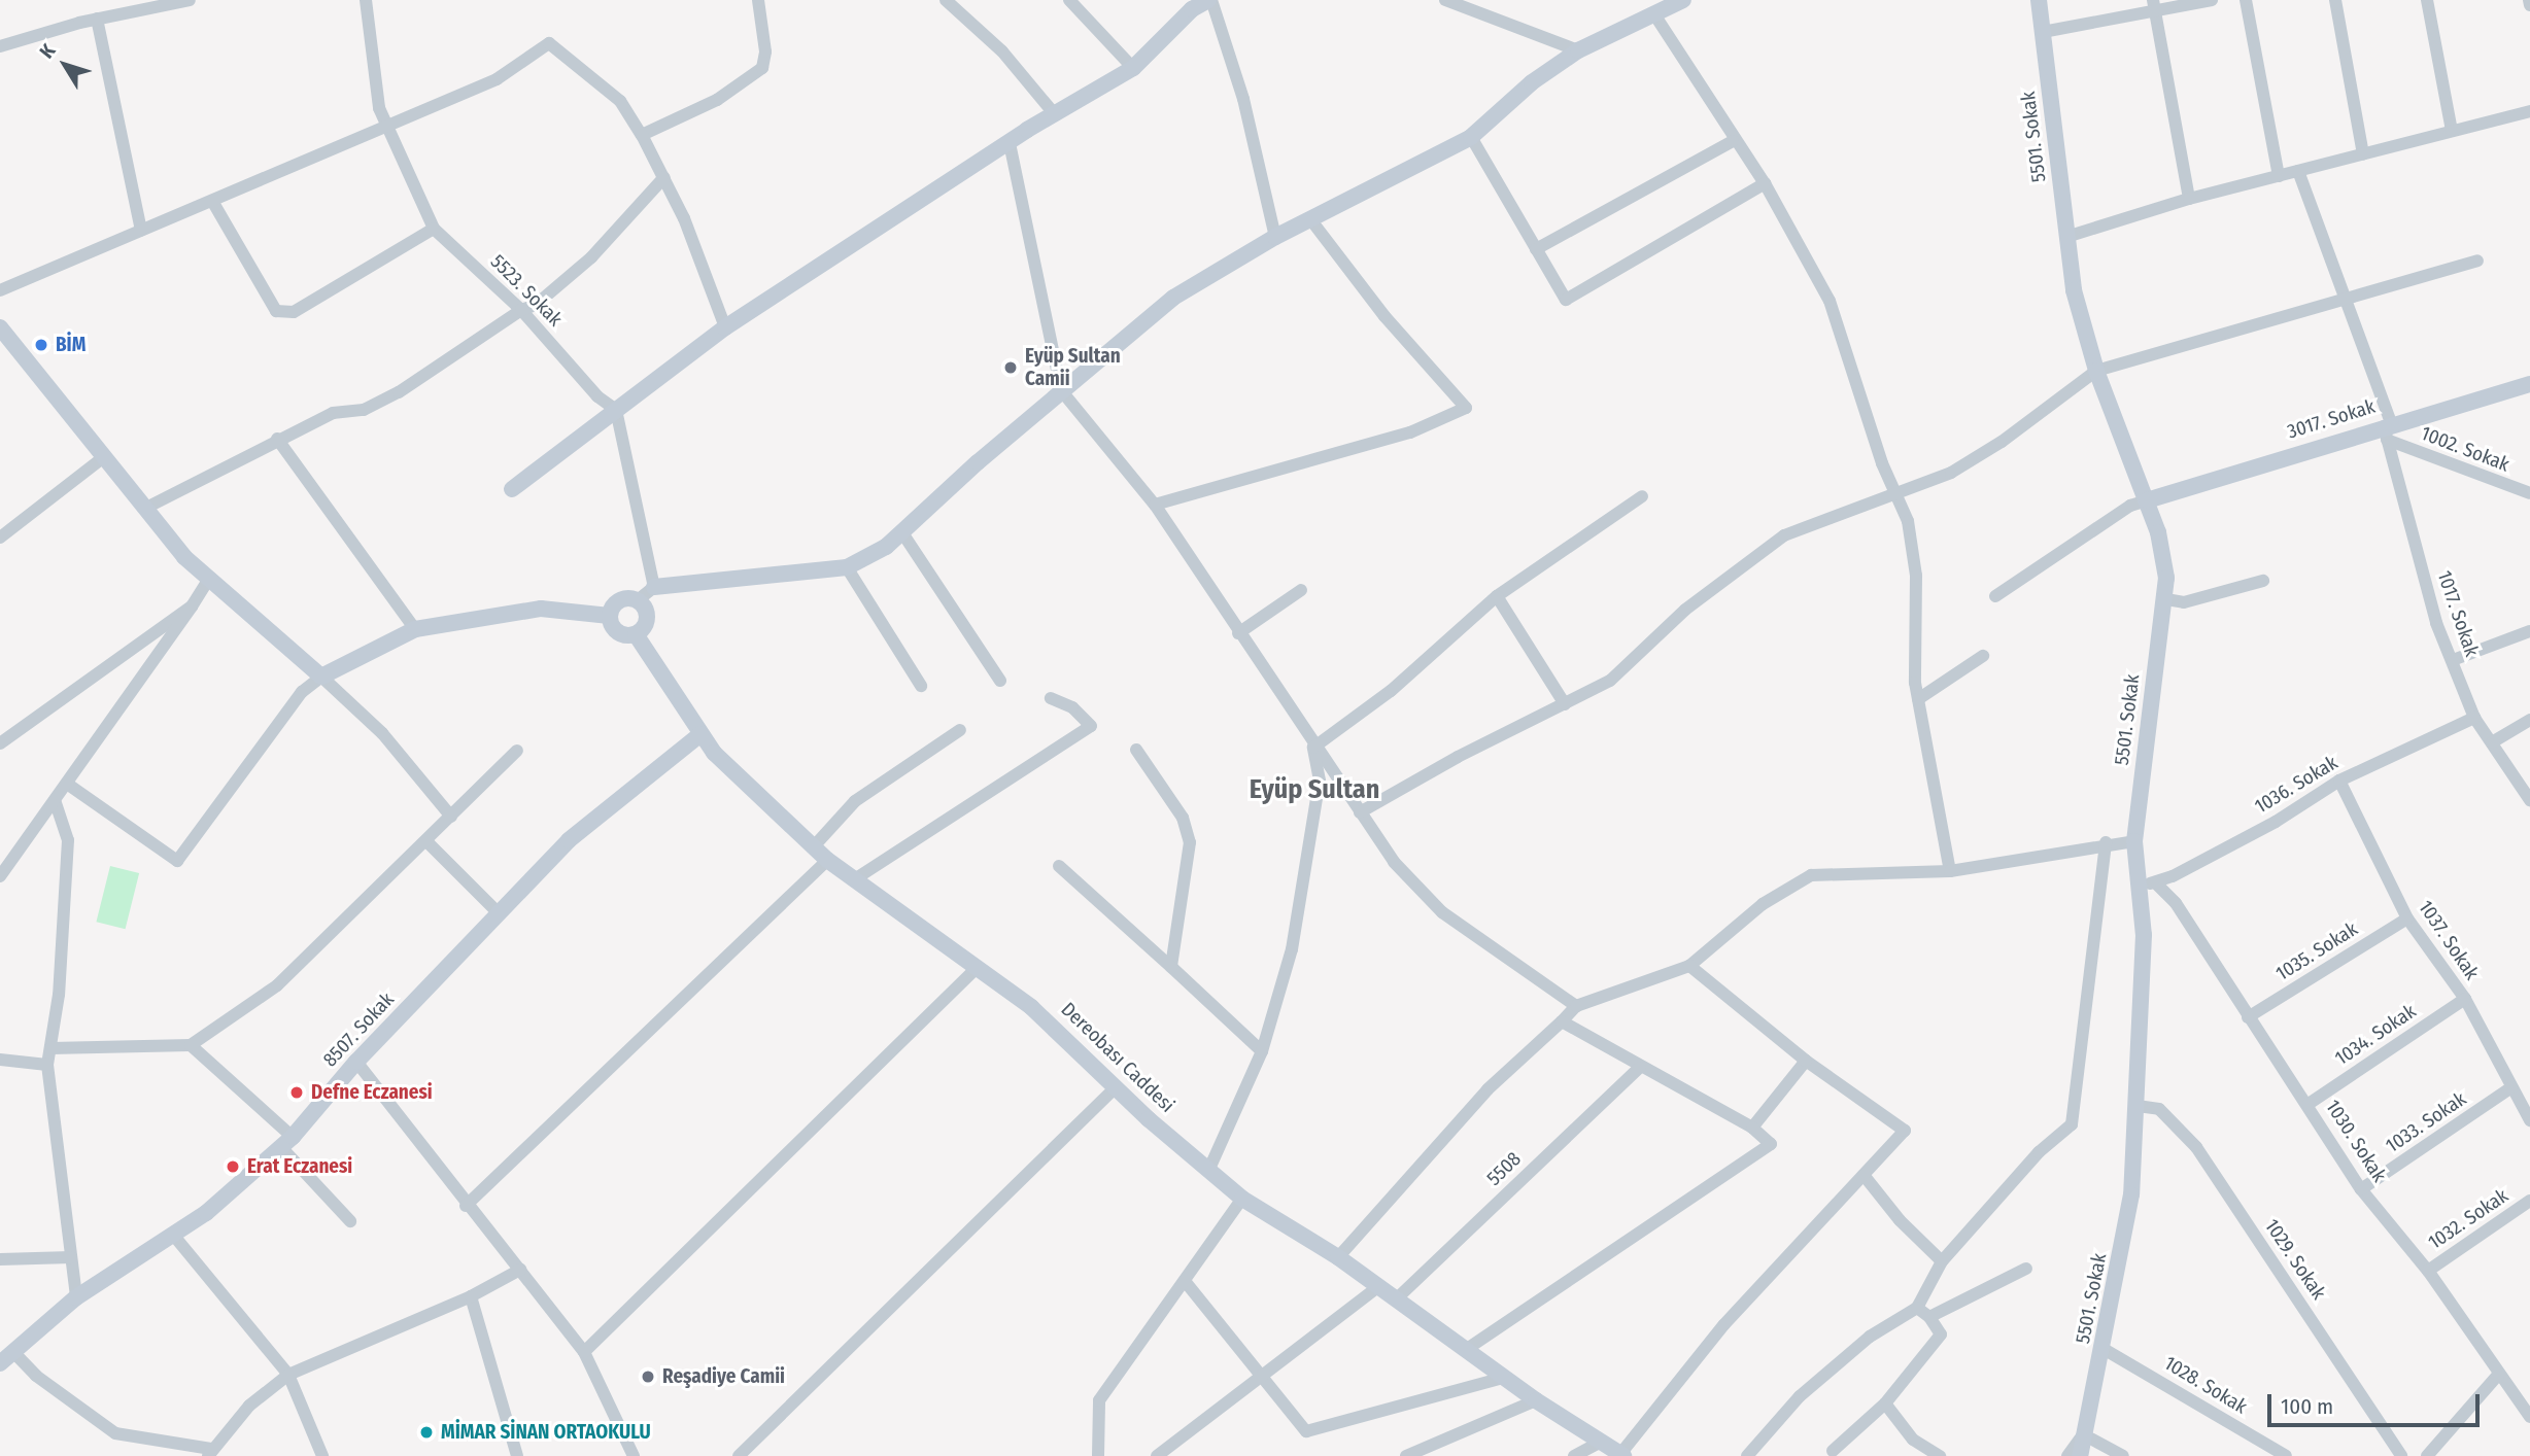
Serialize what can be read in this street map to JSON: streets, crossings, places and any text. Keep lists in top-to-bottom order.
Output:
{
  "streets": {
    "street": [
      "5501. Sokak",
      "5523. Sokak",
      "3017. Sokak",
      "1002. Sokak",
      "1017. Sokak",
      "1036. Sokak",
      "1037. Sokak",
      "1035. Sokak",
      "8507. Sokak",
      "1034. Sokak",
      "Dereobası Caddesi",
      "1033. Sokak",
      "1030. Sokak",
      "5508",
      "1032. Sokak",
      "1029. Sokak",
      "1028. Sokak"
    ]
  },
  "crossings": [
    ["5501. Sokak", "3017. Sokak"],
    ["5501. Sokak", "1036. Sokak"],
    ["5501. Sokak", "1030. Sokak"],
    ["5501. Sokak", "1029. Sokak"],
    ["5501. Sokak", "1028. Sokak"],
    ["3017. Sokak", "1002. Sokak"],
    ["3017. Sokak", "1017. Sokak"],
    ["1002. Sokak", "1017. Sokak"],
    ["1017. Sokak", "1036. Sokak"],
    ["1036. Sokak", "1037. Sokak"],
    ["1036. Sokak", "1030. Sokak"],
    ["1037. Sokak", "1035. Sokak"],
    ["1037. Sokak", "1034. Sokak"],
    ["1037. Sokak", "1033. Sokak"],
    ["1035. Sokak", "1030. Sokak"],
    ["8507. Sokak", "Dereobası Caddesi"],
    ["1034. Sokak", "1030. Sokak"],
    ["Dereobası Caddesi", "5508"],
    ["1033. Sokak", "1030. Sokak"],
    ["1030. Sokak", "1032. Sokak"]
  ],
  "districts": ["Eyüp Sultan"],
  "places": [
    "BİM",
    "Eyüp Sultan Camii",
    "Defne Eczanesi",
    "Erat Eczanesi",
    "Reşadiye Camii",
    "MİMAR SİNAN ORTAOKULU"
  ],
  "scale_bar": "100 m",
  "north": "top left"
}
